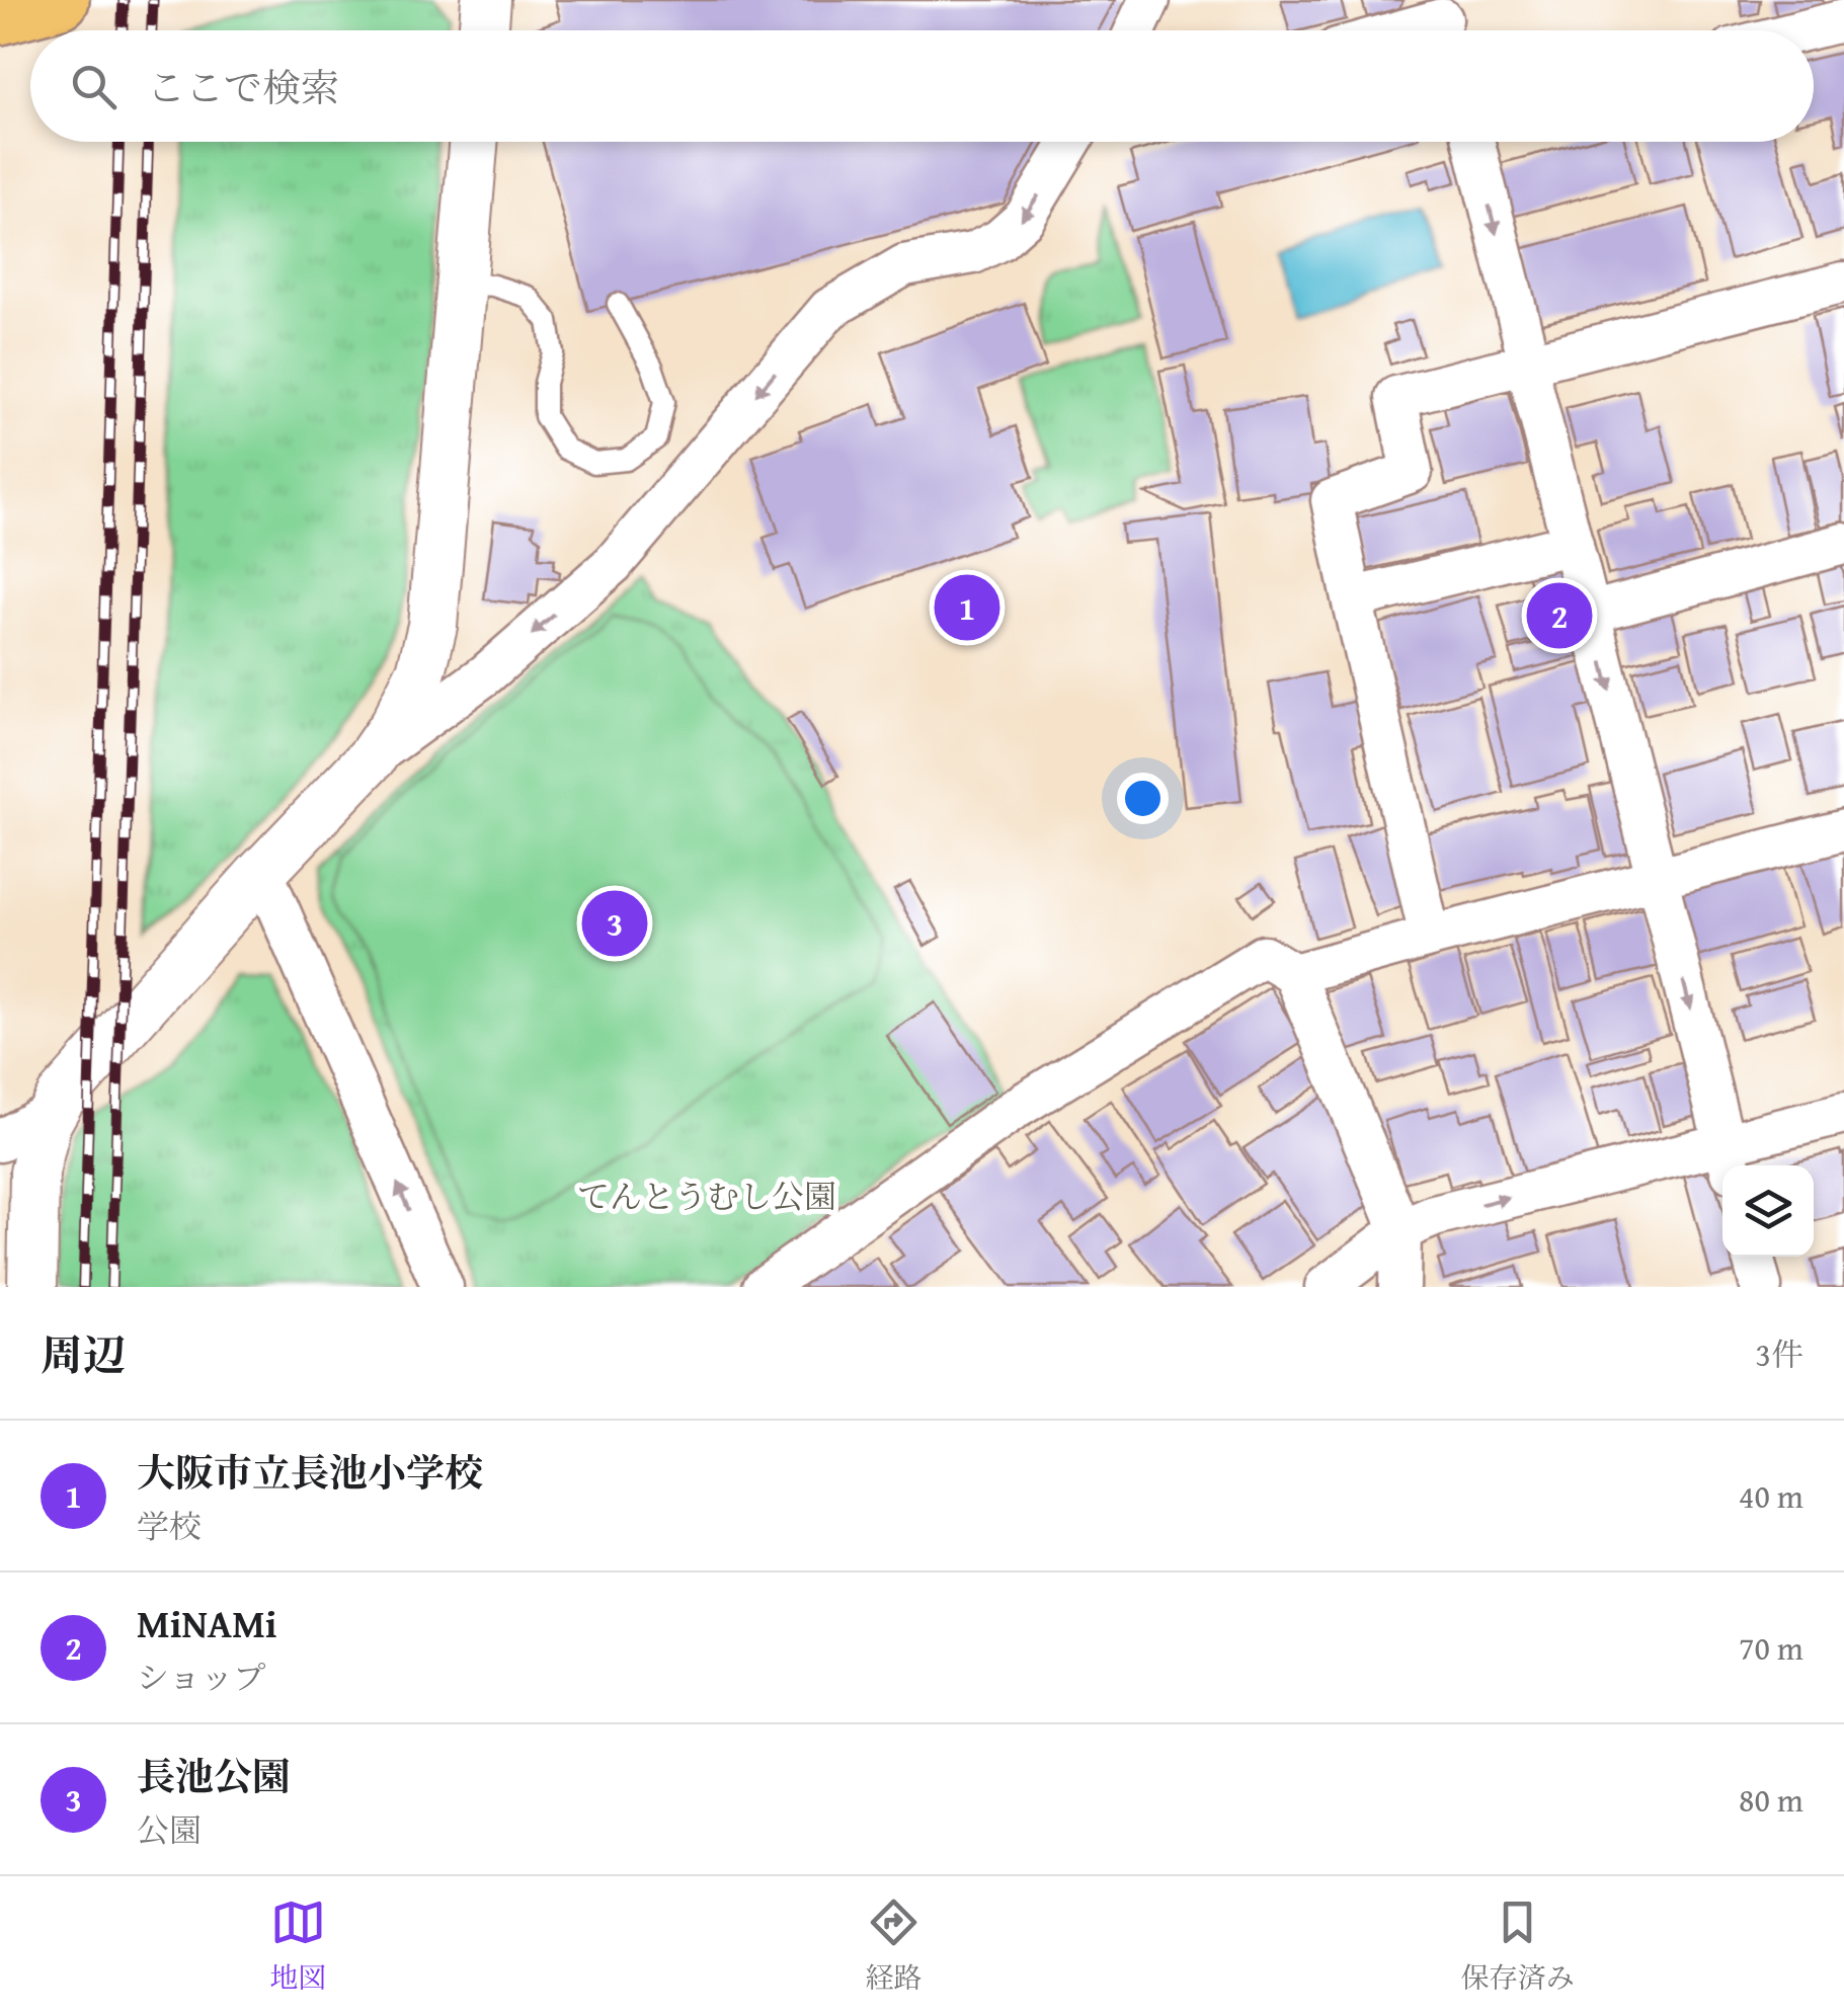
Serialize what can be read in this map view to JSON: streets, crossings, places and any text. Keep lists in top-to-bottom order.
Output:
{
  "parks": ["てんとうむし公園"],
  "page": {
    "search": "ここで検索",
    "pins": ["1", "2", "3"],
    "heading": ["周辺", "3件"],
    "list": [
      {
        "mark": "1",
        "name": "大阪市立長池小学校",
        "note": "学校",
        "value": "40 m"
      },
      {
        "mark": "2",
        "name": "MiNAMi",
        "note": "ショップ",
        "value": "70 m"
      },
      {
        "mark": "3",
        "name": "長池公園",
        "note": "公園",
        "value": "80 m"
      }
    ],
    "nav": ["地図", "経路", "保存済み"]
  }
}
